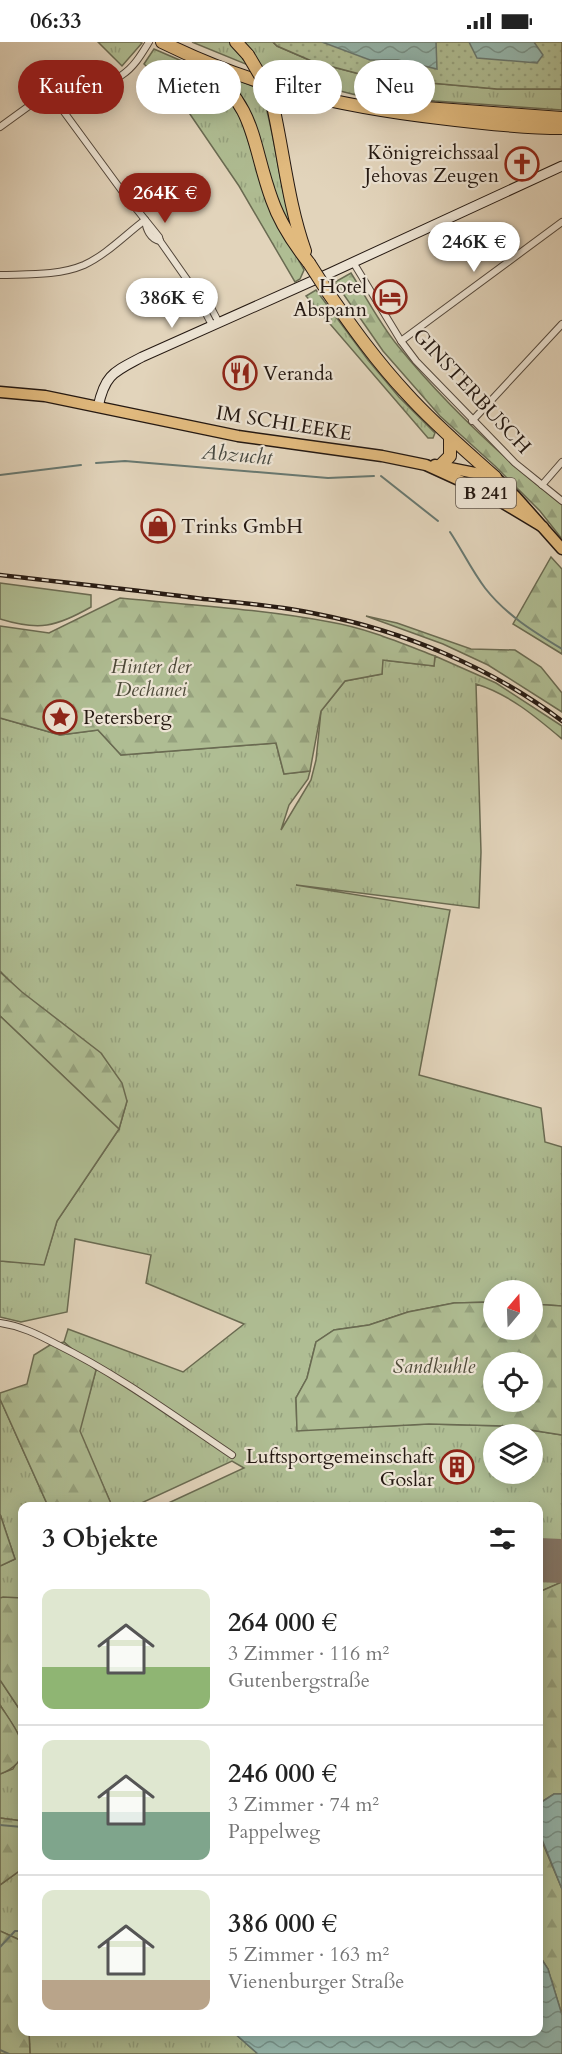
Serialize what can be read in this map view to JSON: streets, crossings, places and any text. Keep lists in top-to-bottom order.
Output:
{
  "streets": {
    "main road": ["IM SCHLEEKE", "B 241"],
    "street": ["GINSTERBUSCH"]
  },
  "crossings": [
    ["IM SCHLEEKE", "B 241"]
  ],
  "water": ["Abzucht"],
  "parks": ["Hinter der Dechanei", "Sandkuhle"],
  "places": {
    "church": ["Königreichssaal Jehovas Zeugen"],
    "hotel": ["Hotel Abspann"],
    "restaurant": ["Veranda"],
    "shop": ["Trinks GmbH"],
    "place": ["Petersberg"],
    "building": ["Luftsportgemeinschaft Goslar"]
  },
  "north": "top",
  "page": {
    "status": "06:33",
    "chip": [
      "Kaufen",
      "Mieten",
      "Filter",
      "Neu"
    ],
    "price": ["264K €", "246K €", "386K €"],
    "heading": "3 Objekte",
    "list": [
      {
        "name": "264 000 €",
        "note": "3 Zimmer · 116 m² · Gutenbergstraße"
      },
      {
        "name": "246 000 €",
        "note": "3 Zimmer · 74 m² · Pappelweg"
      },
      {
        "name": "386 000 €",
        "note": "5 Zimmer · 163 m² · Vienenburger Straße"
      }
    ]
  }
}
